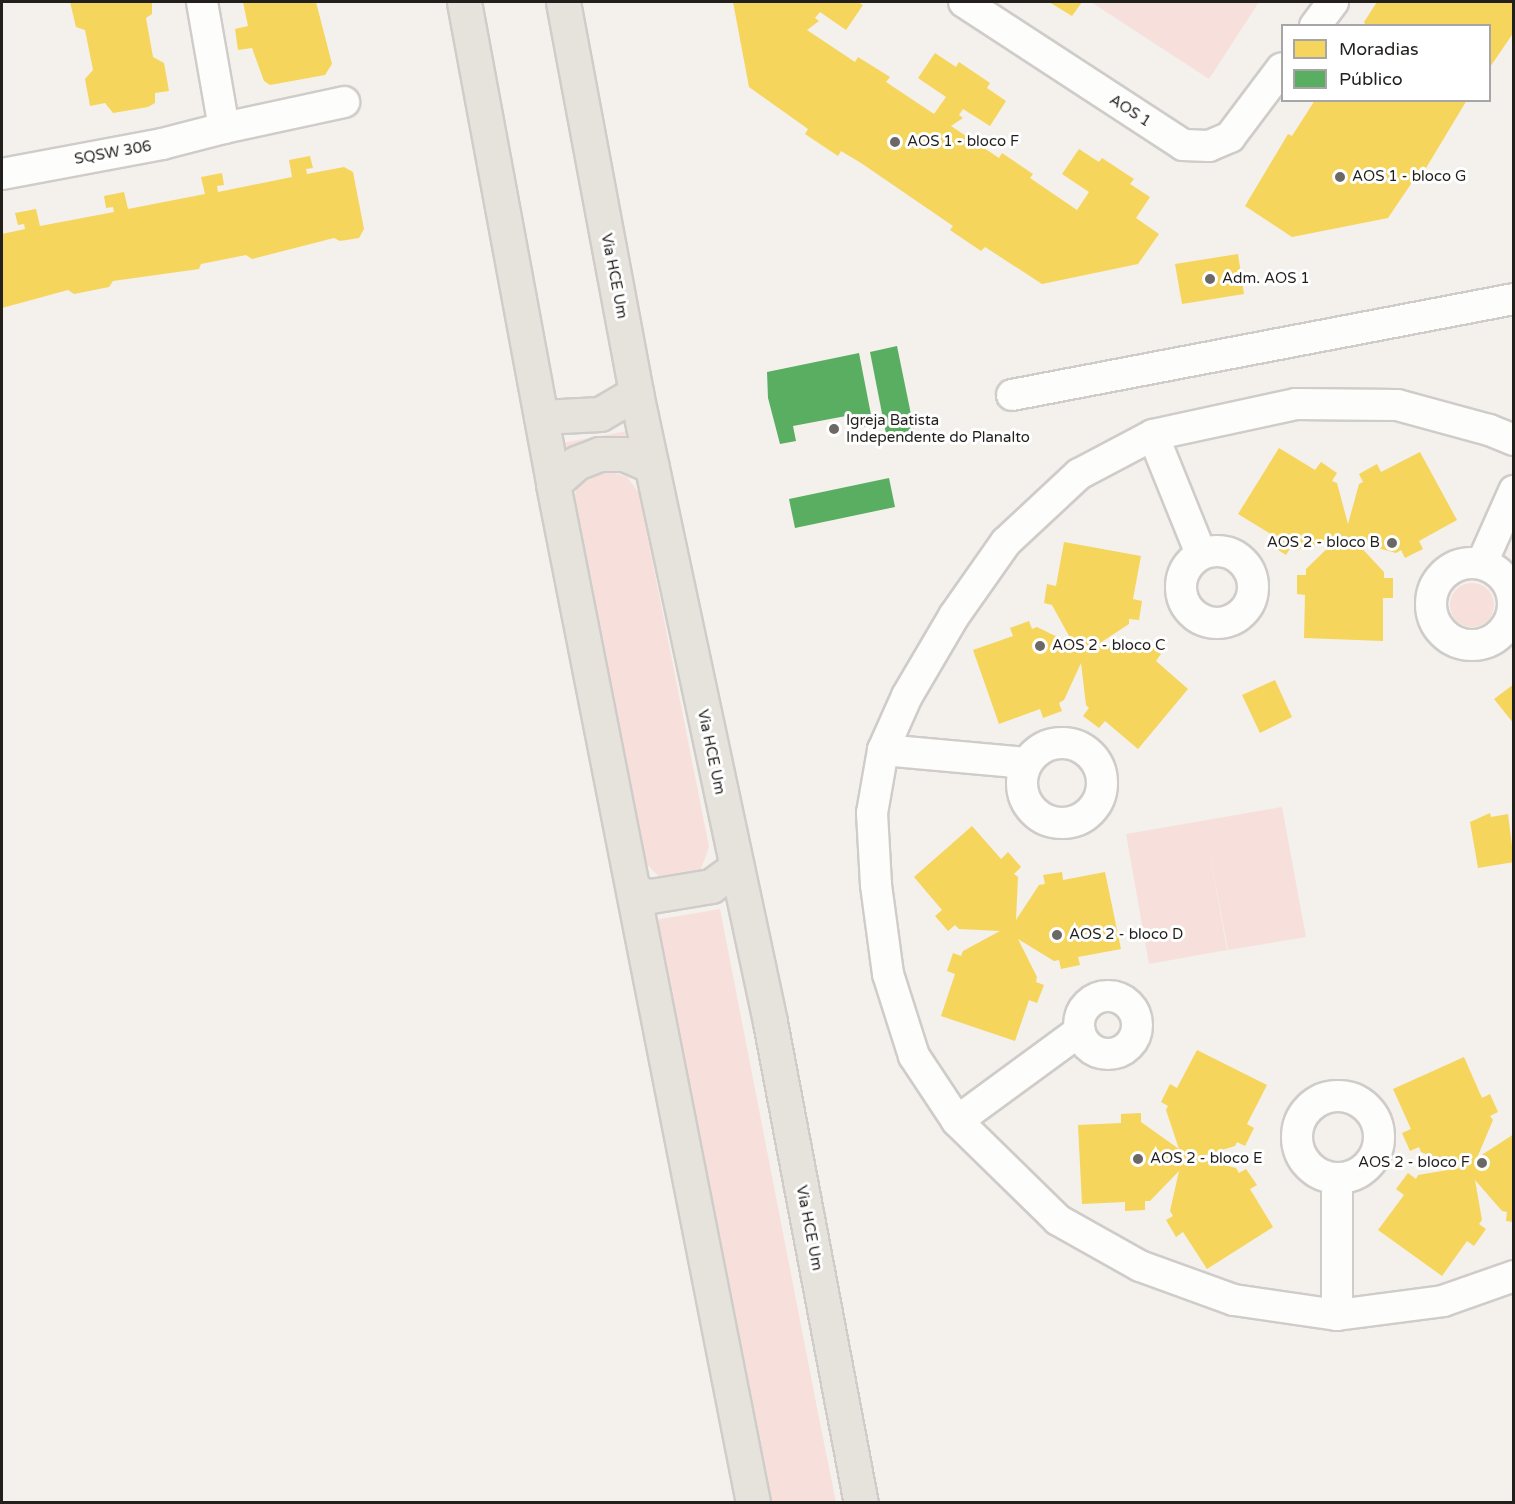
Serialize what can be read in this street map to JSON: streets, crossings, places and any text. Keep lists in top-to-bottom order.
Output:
{
  "streets": {
    "main road": ["Via HCE Um"],
    "street": ["AOS 1", "SQSW 306"]
  },
  "places": [
    "AOS 1 - bloco F",
    "AOS 1 - bloco G",
    "Adm. AOS 1",
    "Igreja Batista Independente do Planalto",
    "AOS 2 - bloco B",
    "AOS 2 - bloco C",
    "AOS 2 - bloco D",
    "AOS 2 - bloco E",
    "AOS 2 - bloco F"
  ],
  "legend": ["Moradias", "Público"]
}
